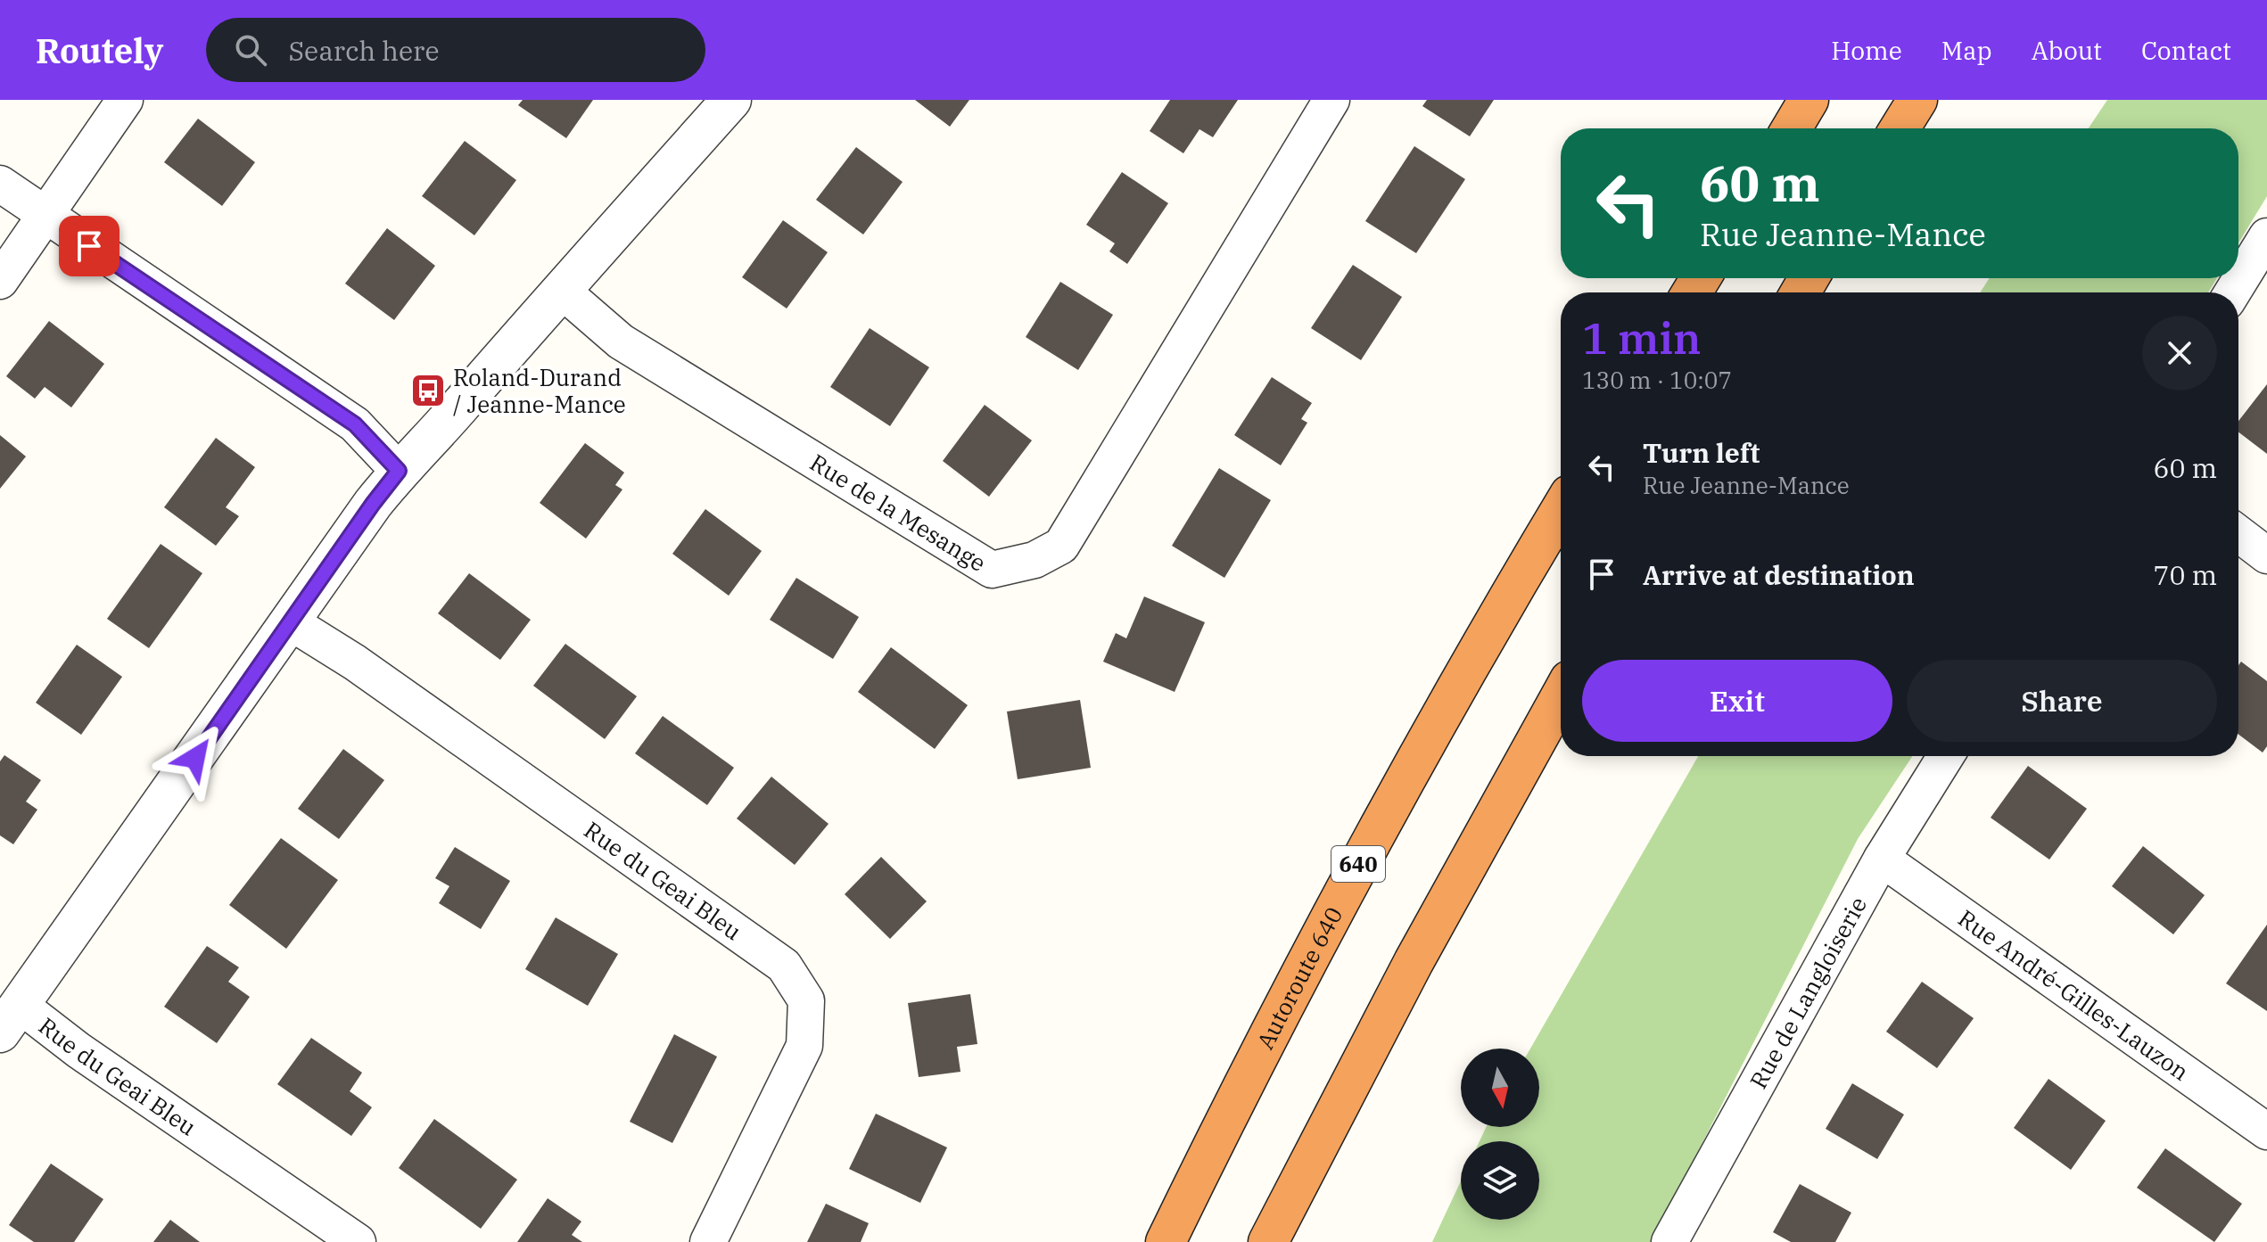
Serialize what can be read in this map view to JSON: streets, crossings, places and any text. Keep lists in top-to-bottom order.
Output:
{
  "streets": {
    "highway": ["640", "Autoroute 640"],
    "street": [
      "Rue de la Mesange",
      "Rue du Geai Bleu",
      "Rue de Langloiserie",
      "Rue André-Gilles-Lauzon"
    ]
  },
  "crossings": [
    ["Rue de Langloiserie", "Rue André-Gilles-Lauzon"]
  ],
  "places": {
    "bus stop": ["Roland-Durand / Jeanne-Mance"]
  },
  "north": "bottom",
  "page": {
    "header": "Routely",
    "search": "Search here",
    "nav": [
      "Home",
      "Map",
      "About",
      "Contact"
    ],
    "turn": ["60 m", "Rue Jeanne-Mance"],
    "heading": ["1 min", "130 m · 10:07"],
    "list": [
      {
        "name": "Turn left",
        "note": "Rue Jeanne-Mance",
        "value": "60 m"
      },
      {
        "name": "Arrive at destination",
        "value": "70 m"
      }
    ],
    "buttons": ["Exit", "Share"]
  }
}
